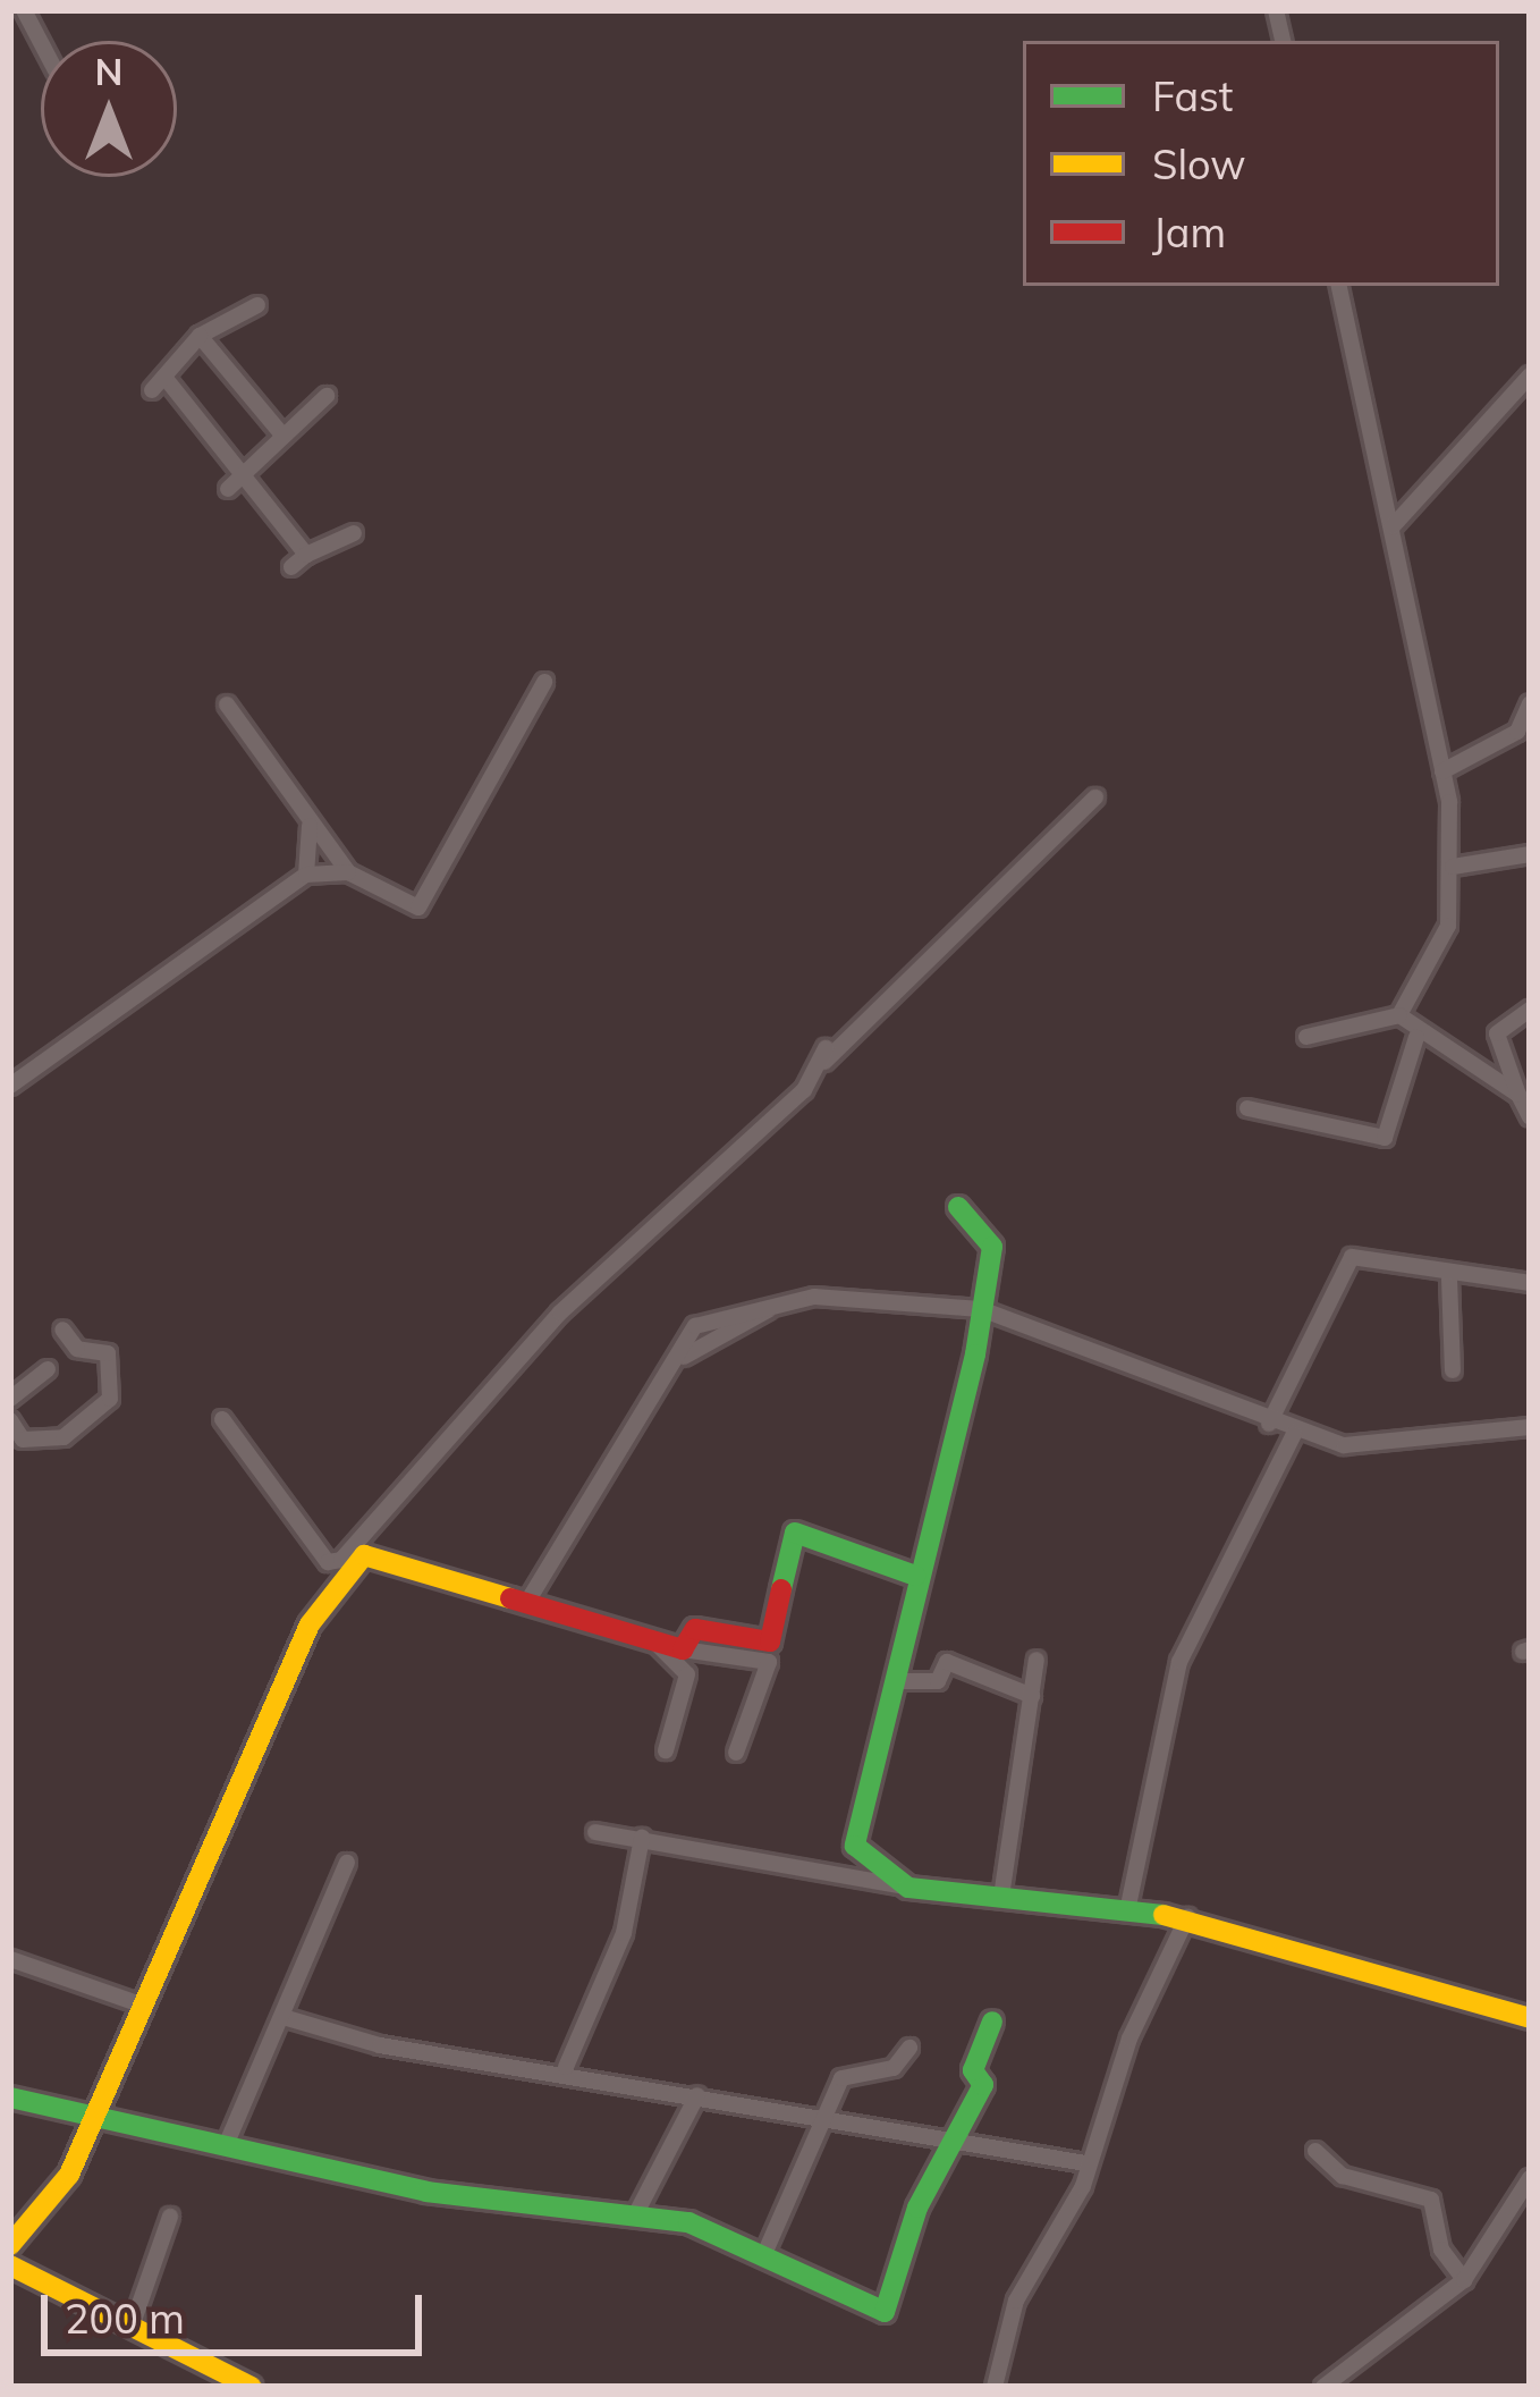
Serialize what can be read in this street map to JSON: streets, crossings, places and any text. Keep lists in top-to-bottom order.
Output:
{
  "legend": ["Fast", "Slow", "Jam"],
  "scale_bar": "200 m",
  "north": "top"
}
